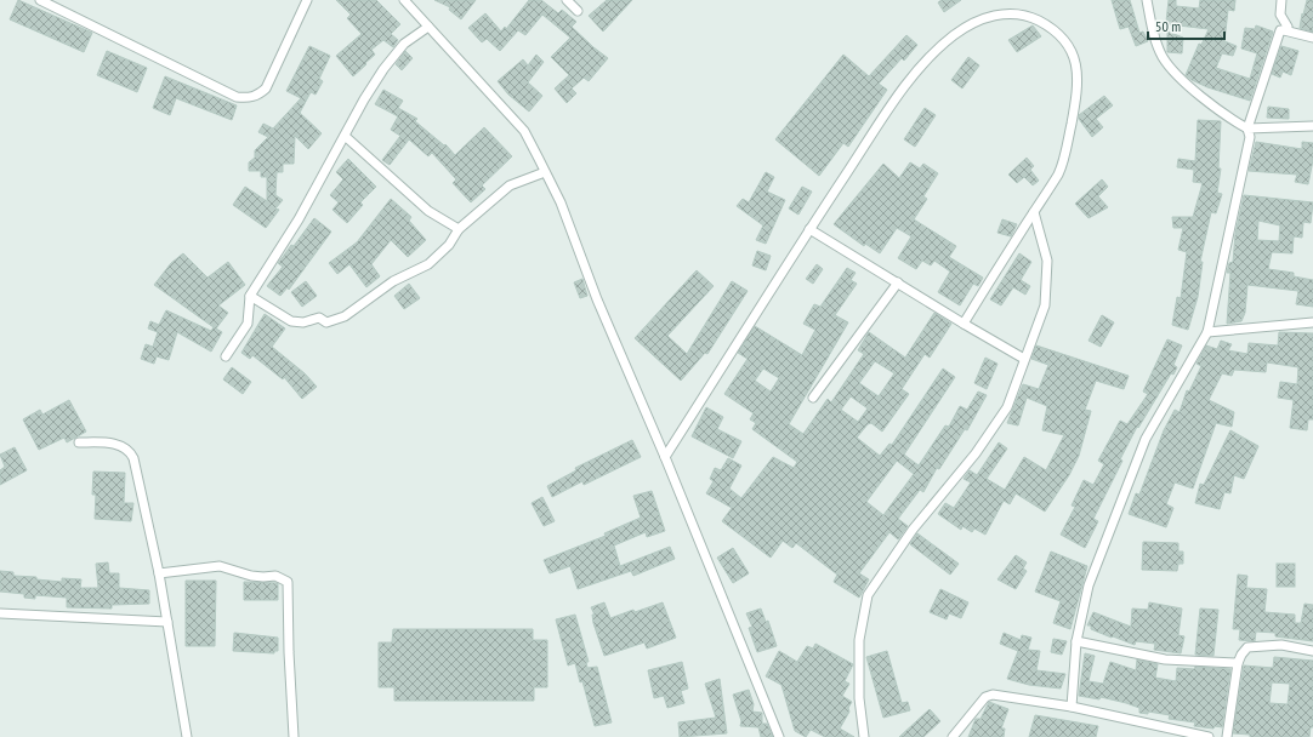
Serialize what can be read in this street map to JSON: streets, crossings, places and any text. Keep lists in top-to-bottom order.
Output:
{
  "scale_bar": "50 m"
}
